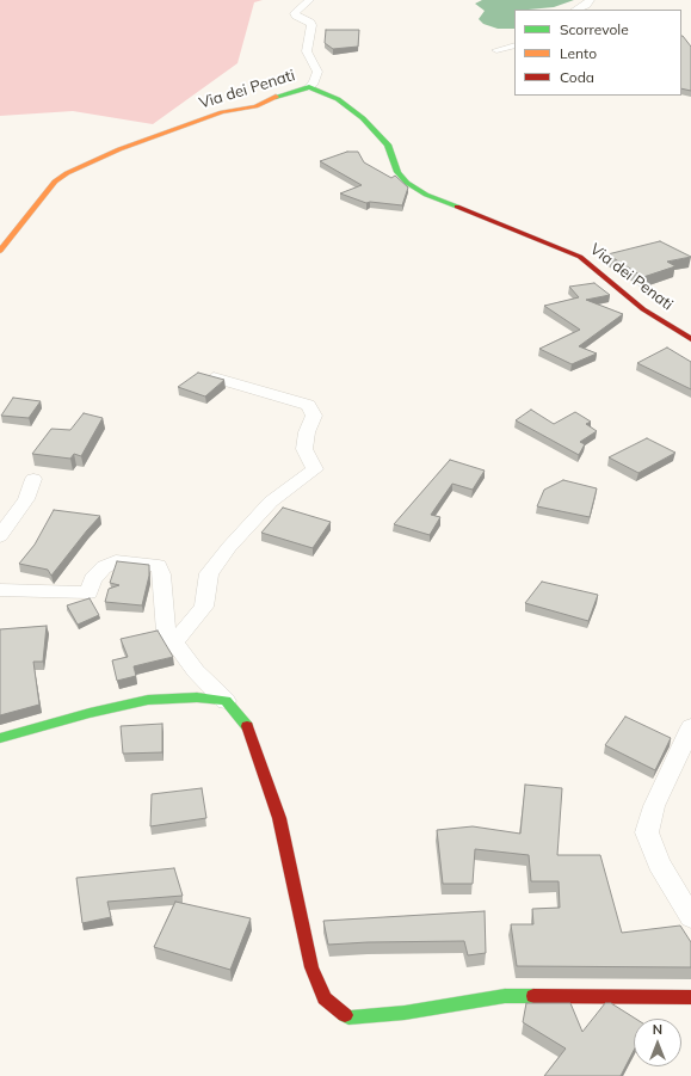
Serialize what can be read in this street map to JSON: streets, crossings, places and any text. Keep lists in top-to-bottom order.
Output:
{
  "streets": {
    "street": ["Via dei Penati"]
  },
  "legend": ["Scorrevole", "Lento", "Coda"],
  "north": "top"
}
